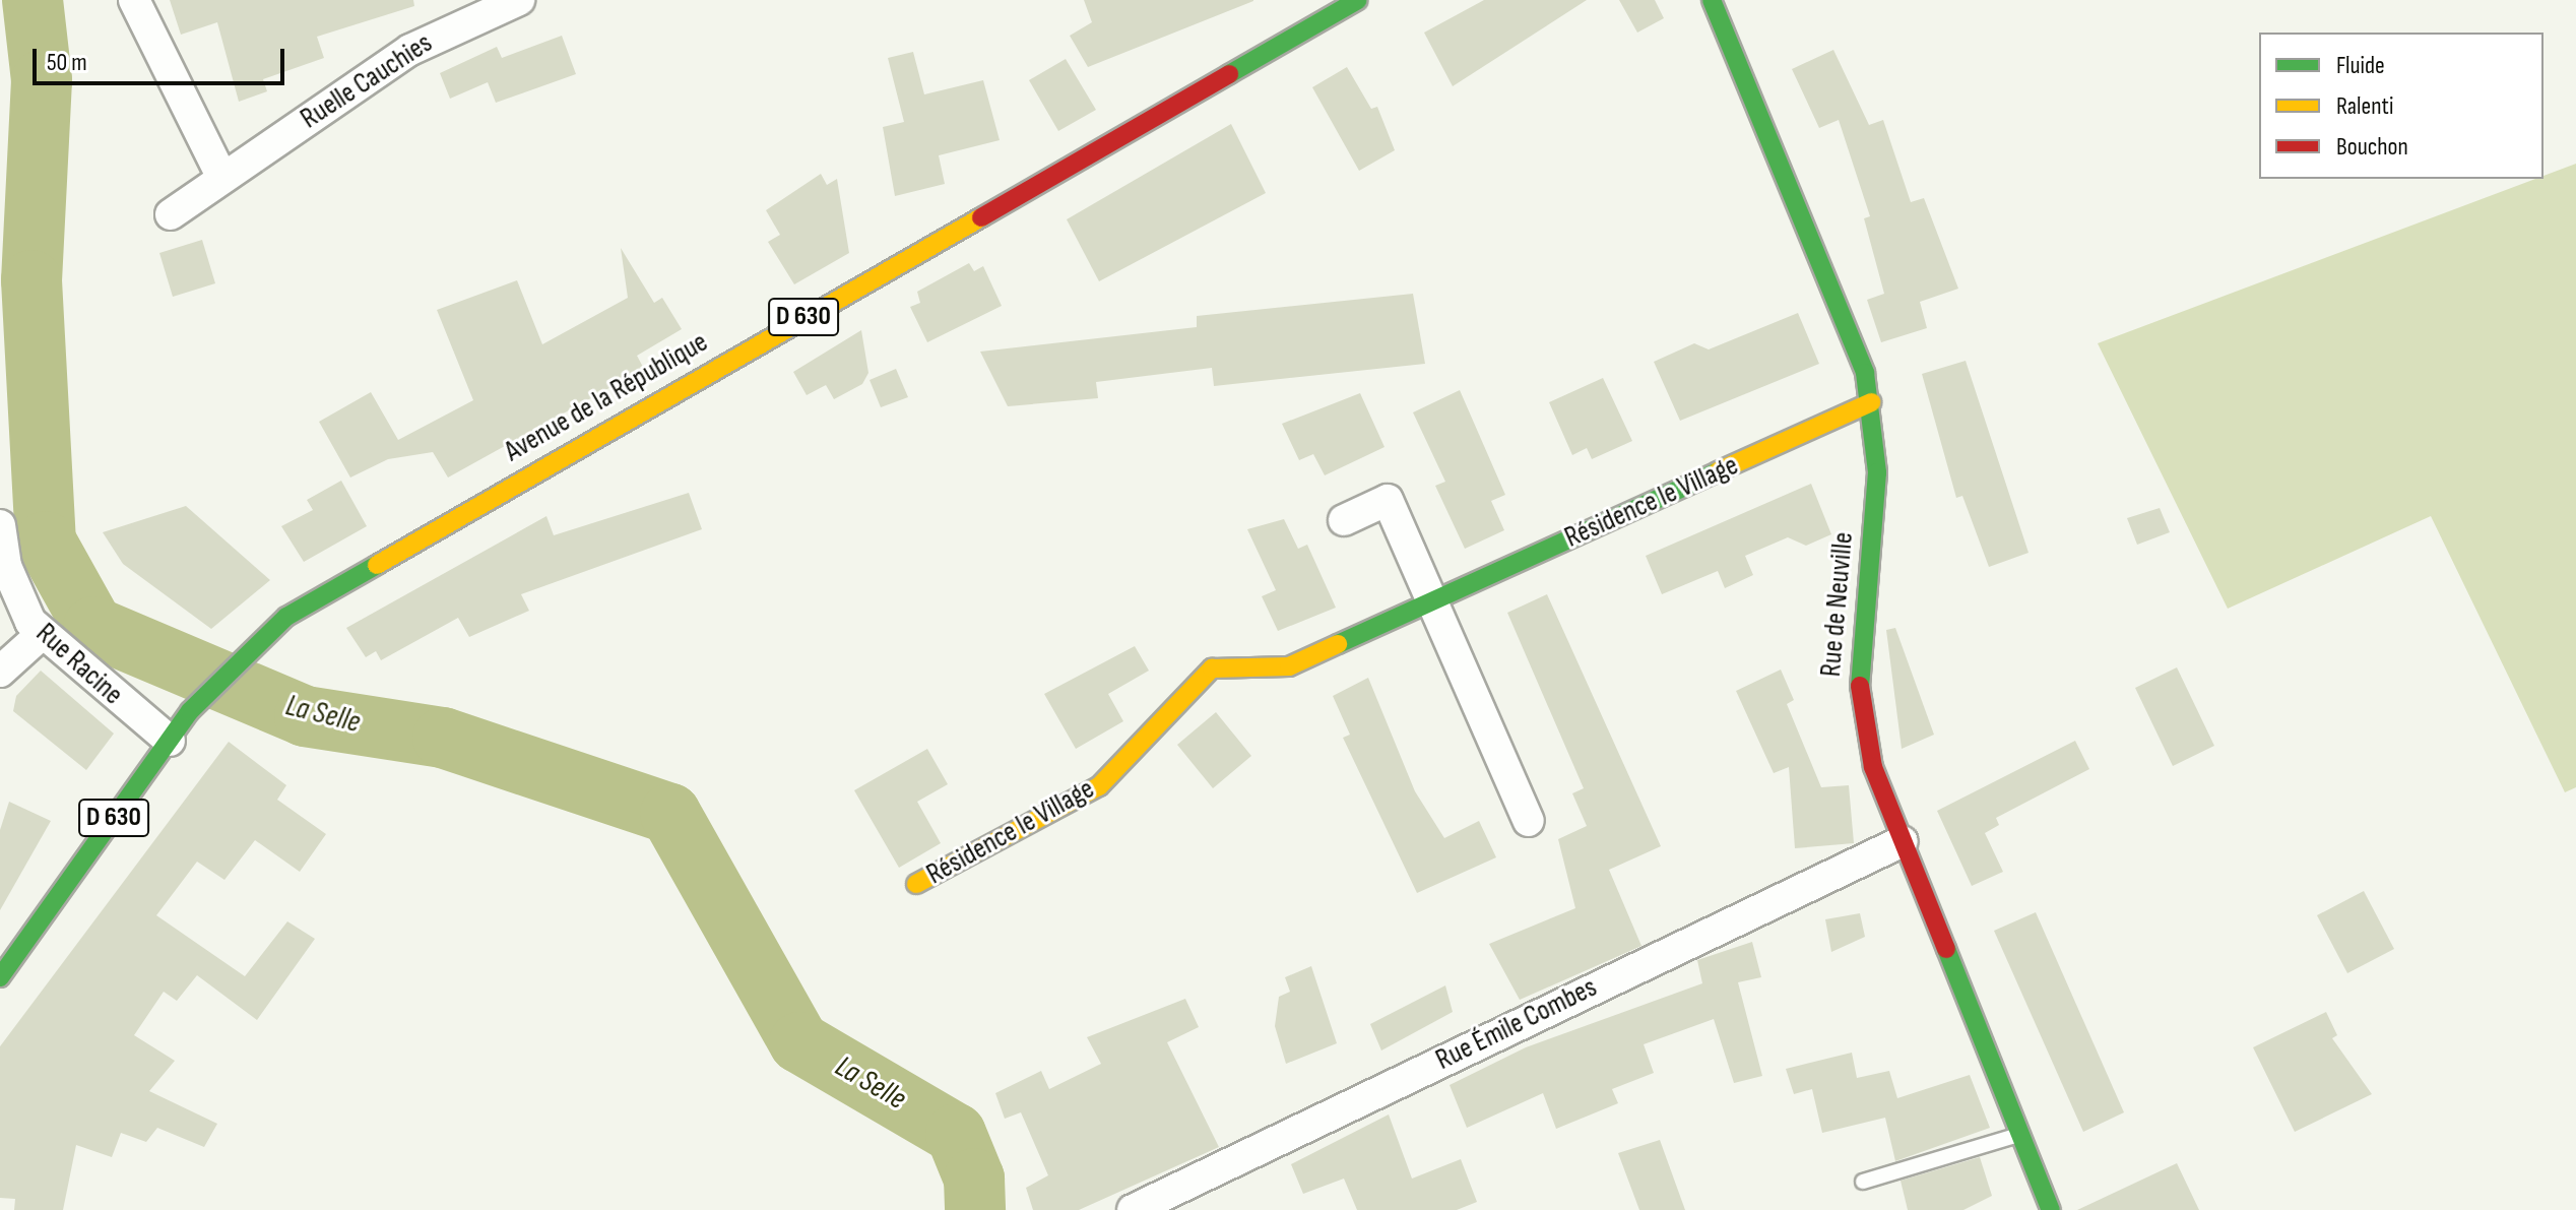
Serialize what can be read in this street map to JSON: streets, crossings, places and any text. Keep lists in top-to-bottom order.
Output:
{
  "streets": {
    "street": [
      "Ruelle Cauchies",
      "D 630",
      "Avenue de la République",
      "Résidence le Village",
      "Rue de Neuville",
      "Rue Racine",
      "Rue Émile Combes"
    ]
  },
  "crossings": [
    ["Avenue de la République", "Rue Racine"],
    ["Résidence le Village", "Rue de Neuville"],
    ["Rue de Neuville", "Rue Émile Combes"]
  ],
  "water": ["La Selle"],
  "legend": ["Fluide", "Ralenti", "Bouchon"],
  "scale_bar": "50 m"
}
